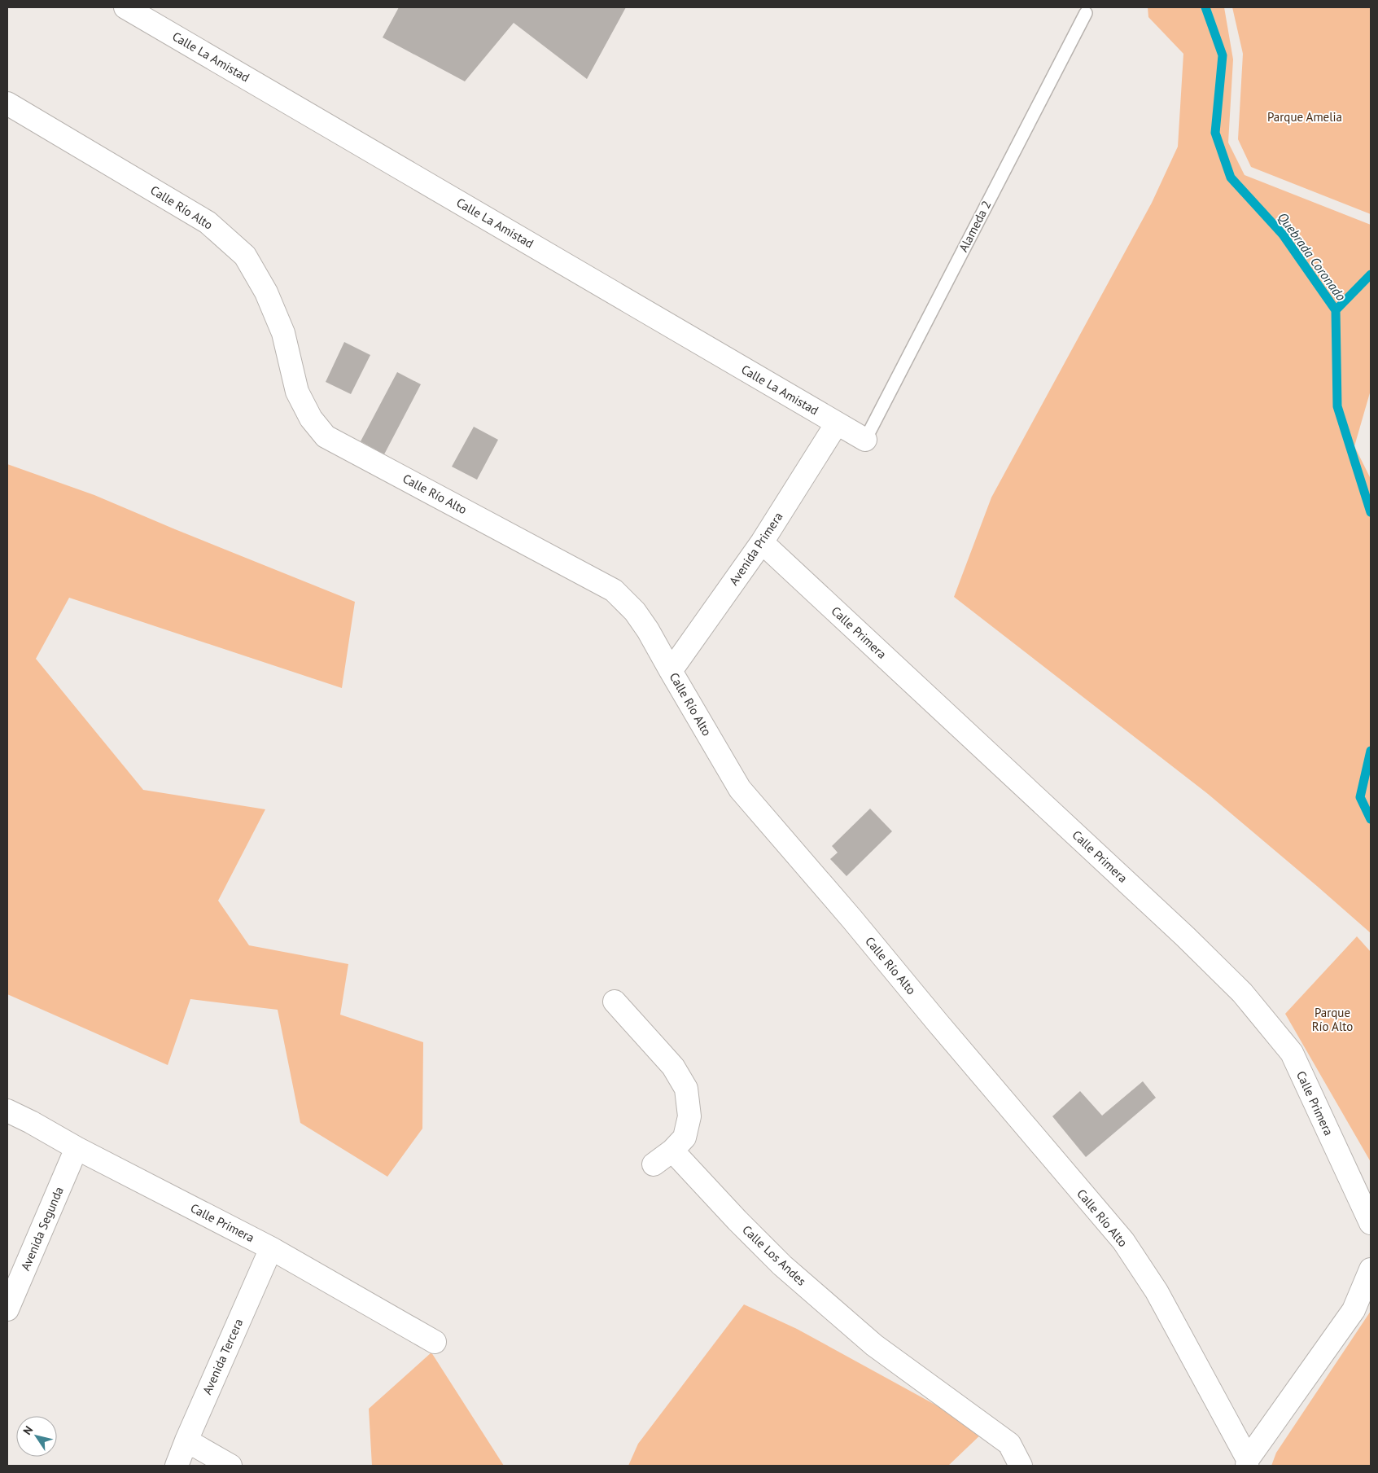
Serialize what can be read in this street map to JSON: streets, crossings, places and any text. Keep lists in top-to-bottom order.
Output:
{
  "streets": {
    "street": [
      "Calle La Amistad",
      "Calle Río Alto",
      "Avenida Primera",
      "Calle Primera",
      "Avenida Segunda",
      "Calle Los Andes",
      "Avenida Tercera"
    ],
    "lane": ["Alameda 2"]
  },
  "crossings": [
    ["Calle La Amistad", "Alameda 2"],
    ["Calle La Amistad", "Avenida Primera"],
    ["Calle Río Alto", "Avenida Primera"],
    ["Avenida Primera", "Calle Primera"],
    ["Calle Primera", "Avenida Segunda"],
    ["Calle Primera", "Avenida Tercera"]
  ],
  "water": ["Quebrada Coronado"],
  "parks": ["Parque Amelia", "Parque Río Alto"],
  "north": "top left"
}
